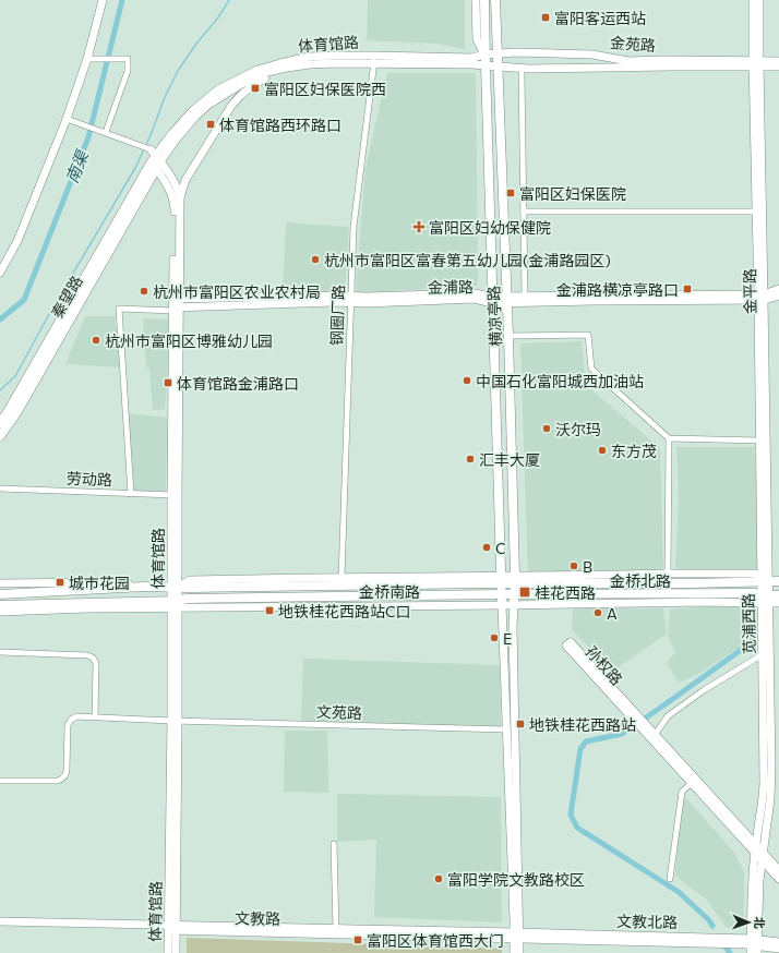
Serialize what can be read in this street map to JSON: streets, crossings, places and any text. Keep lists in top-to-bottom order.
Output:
{
  "streets": {
    "main road": [
      "秦望路",
      "横凉亭路",
      "金桥北路",
      "金桥南路"
    ],
    "street": [
      "体育馆路",
      "金苑路",
      "金浦路",
      "金平路",
      "钢圈厂路",
      "劳动路",
      "苋浦西路",
      "孙权路",
      "文苑路",
      "文教路",
      "文教北路"
    ]
  },
  "crossings": [
    ["体育馆路", "金苑路"],
    ["体育馆路", "金浦路"],
    ["体育馆路", "金平路"],
    ["体育馆路", "秦望路"],
    ["体育馆路", "钢圈厂路"],
    ["体育馆路", "横凉亭路"],
    ["体育馆路", "劳动路"],
    ["体育馆路", "金桥南路"],
    ["体育馆路", "文苑路"],
    ["体育馆路", "文教路"],
    ["金苑路", "金平路"],
    ["金苑路", "横凉亭路"],
    ["金浦路", "金平路"],
    ["金浦路", "钢圈厂路"],
    ["金浦路", "横凉亭路"],
    ["金浦路", "苋浦西路"],
    ["金平路", "金桥北路"],
    ["金平路", "苋浦西路"],
    ["钢圈厂路", "金桥南路"],
    ["横凉亭路", "金桥北路"],
    ["横凉亭路", "金桥南路"],
    ["金桥北路", "金桥南路"],
    ["金桥北路", "苋浦西路"],
    ["金桥南路", "苋浦西路"],
    ["苋浦西路", "孙权路"],
    ["苋浦西路", "文教北路"],
    ["文教路", "文教北路"]
  ],
  "water": ["南渠"],
  "places": {
    "transit": [
      "富阳客运西站",
      "富阳区妇保医院西",
      "体育馆路西环路口",
      "富阳区妇保医院",
      "金浦路横凉亭路口",
      "体育馆路金浦路口",
      "城市花园",
      "桂花西路",
      "地铁桂花西路站C口",
      "地铁桂花西路站",
      "富阳区体育馆西大门"
    ],
    "health": ["富阳区妇幼保健院"],
    "other": [
      "杭州市富阳区富春第五幼儿园(金浦路园区)",
      "杭州市富阳区农业农村局",
      "杭州市富阳区博雅幼儿园",
      "中国石化富阳城西加油站",
      "沃尔玛",
      "东方茂",
      "汇丰大厦",
      "C",
      "B",
      "A",
      "E",
      "富阳学院文教路校区"
    ]
  },
  "north": "right"
}
